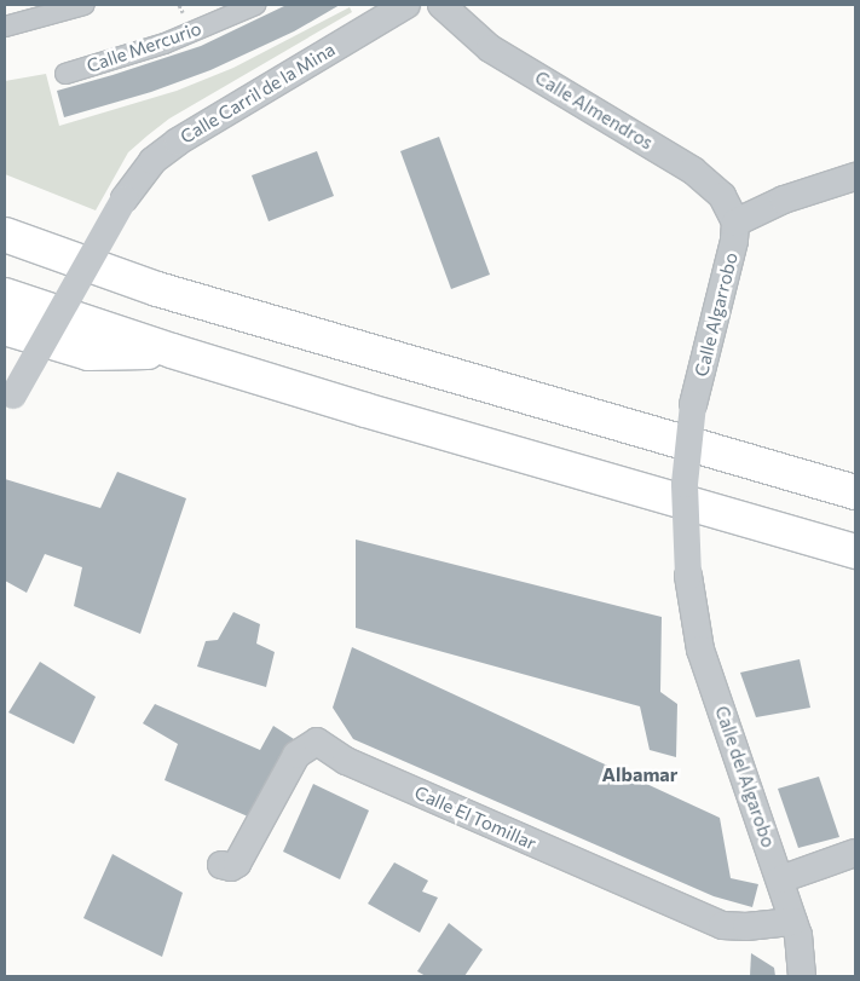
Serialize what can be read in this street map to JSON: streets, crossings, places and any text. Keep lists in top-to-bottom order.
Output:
{
  "streets": {
    "street": [
      "Calle Mercurio",
      "Calle Carril de la Mina",
      "Calle Almendros",
      "Calle Algarrobo",
      "Calle del Algarobo",
      "Calle El Tomillar"
    ]
  },
  "crossings": [
    ["Calle Almendros", "Calle Algarrobo"],
    ["Calle Algarrobo", "Calle del Algarobo"],
    ["Calle del Algarobo", "Calle El Tomillar"]
  ],
  "districts": ["Albamar"]
}
